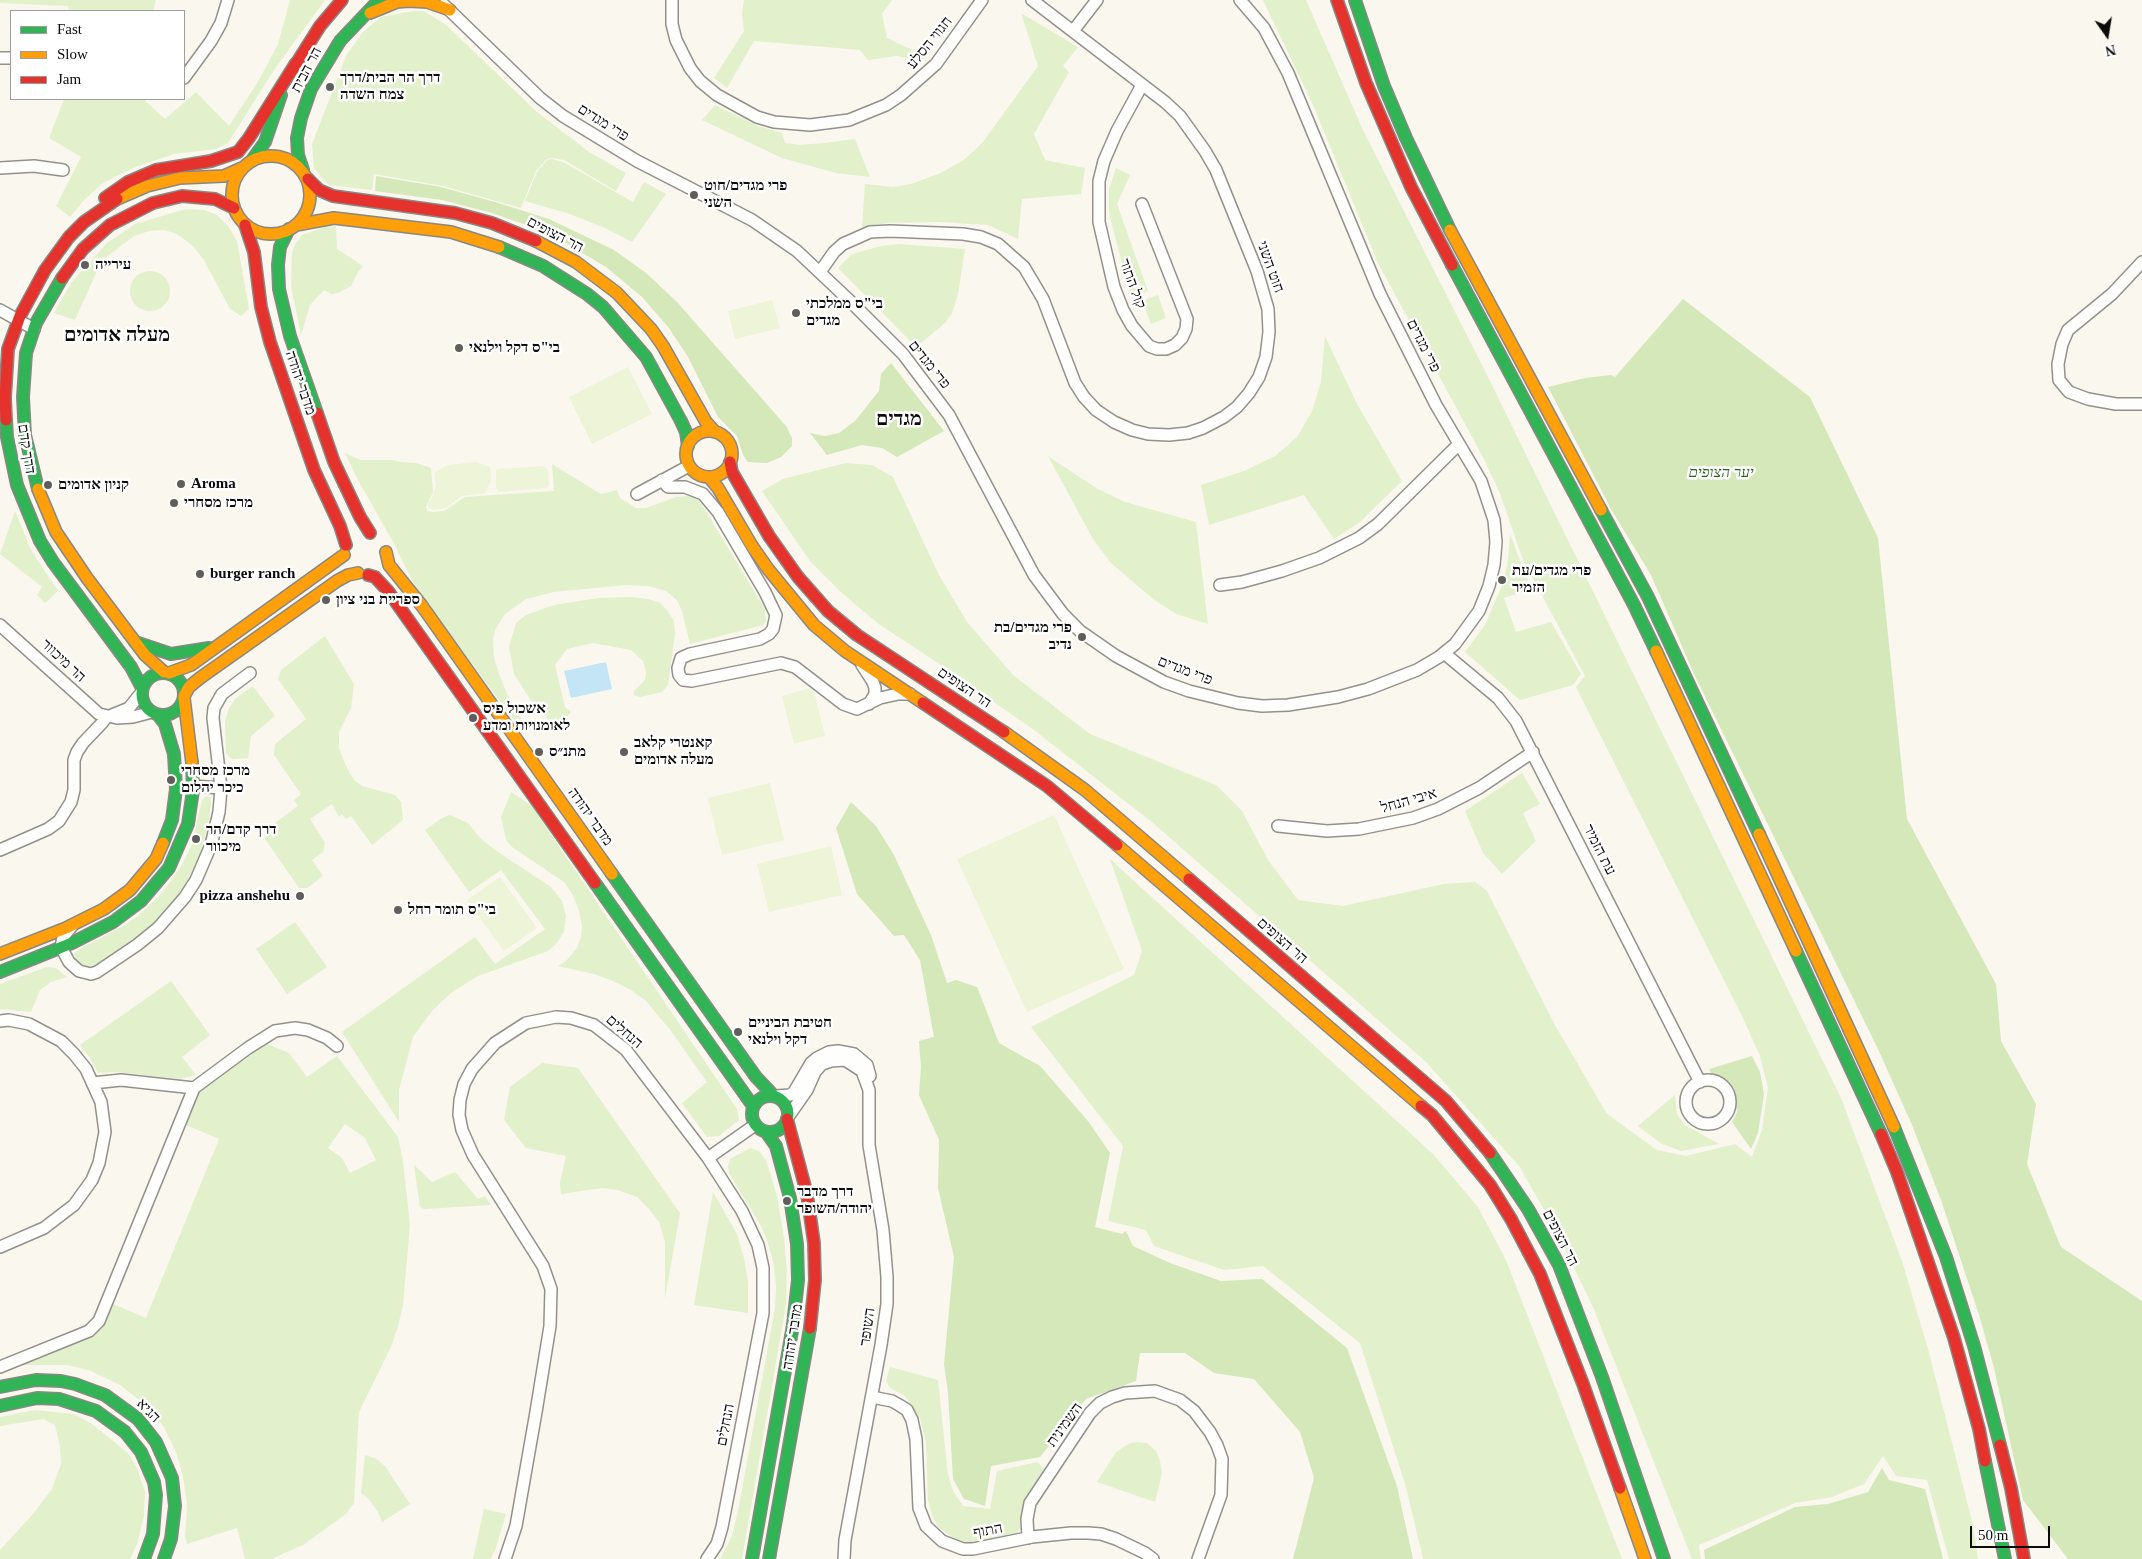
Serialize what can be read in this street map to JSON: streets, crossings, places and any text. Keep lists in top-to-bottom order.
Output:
{
  "streets": {
    "main road": [
      "הר הבית",
      "הר הצופים",
      "מדבר יהודה",
      "דרך קדם",
      "הגיא"
    ],
    "street": [
      "חגווי הסלע",
      "פרי מגדים",
      "חוט השני",
      "קול התור",
      "הר מיכוור",
      "איבי הנחל",
      "עת הזמיר",
      "הנחלים",
      "השופר",
      "השמינית",
      "התוף"
    ]
  },
  "crossings": [
    ["הר הבית", "הר הצופים"],
    ["הר הבית", "מדבר יהודה"],
    ["הר הבית", "דרך קדם"],
    ["פרי מגדים", "חוט השני"],
    ["פרי מגדים", "עת הזמיר"],
    ["הר הצופים", "מדבר יהודה"],
    ["הר הצופים", "דרך קדם"],
    ["חוט השני", "קול התור"],
    ["מדבר יהודה", "דרך קדם"],
    ["מדבר יהודה", "השופר"],
    ["דרך קדם", "הר מיכוור"],
    ["איבי הנחל", "עת הזמיר"],
    ["השופר", "התוף"],
    ["השמינית", "התוף"]
  ],
  "districts": ["מעלה אדומים", "מגדים"],
  "parks": ["יער הצופים"],
  "places": [
    "דרך הר הבית/דרך צמח השדה",
    "פרי מגדים/חוט השני",
    "עירייה",
    "בי\"ס ממלכתי מגדים",
    "בי\"ס דקל וילנאי",
    "Aroma",
    "קניון אדומים",
    "מרכז מסחרי",
    "burger ranch",
    "פרי מגדים/עת הזמיר",
    "ספריית בני ציון",
    "פרי מגדים/בת נדיב",
    "אשכול פיס לאומנויות ומדע",
    "מתנ״ס",
    "קאנטרי קלאב מעלה אדומים",
    "מרכז מסחרי כיכר יהלום",
    "דרך קדם/הר מיכוור",
    "pizza anshehu",
    "בי\"ס תומר רחל",
    "חטיבת הביניים דקל וילנאי",
    "דרך מדבר יהודה/השופר"
  ],
  "legend": ["Fast", "Slow", "Jam"],
  "scale_bar": "50 m",
  "north": "bottom"
}
